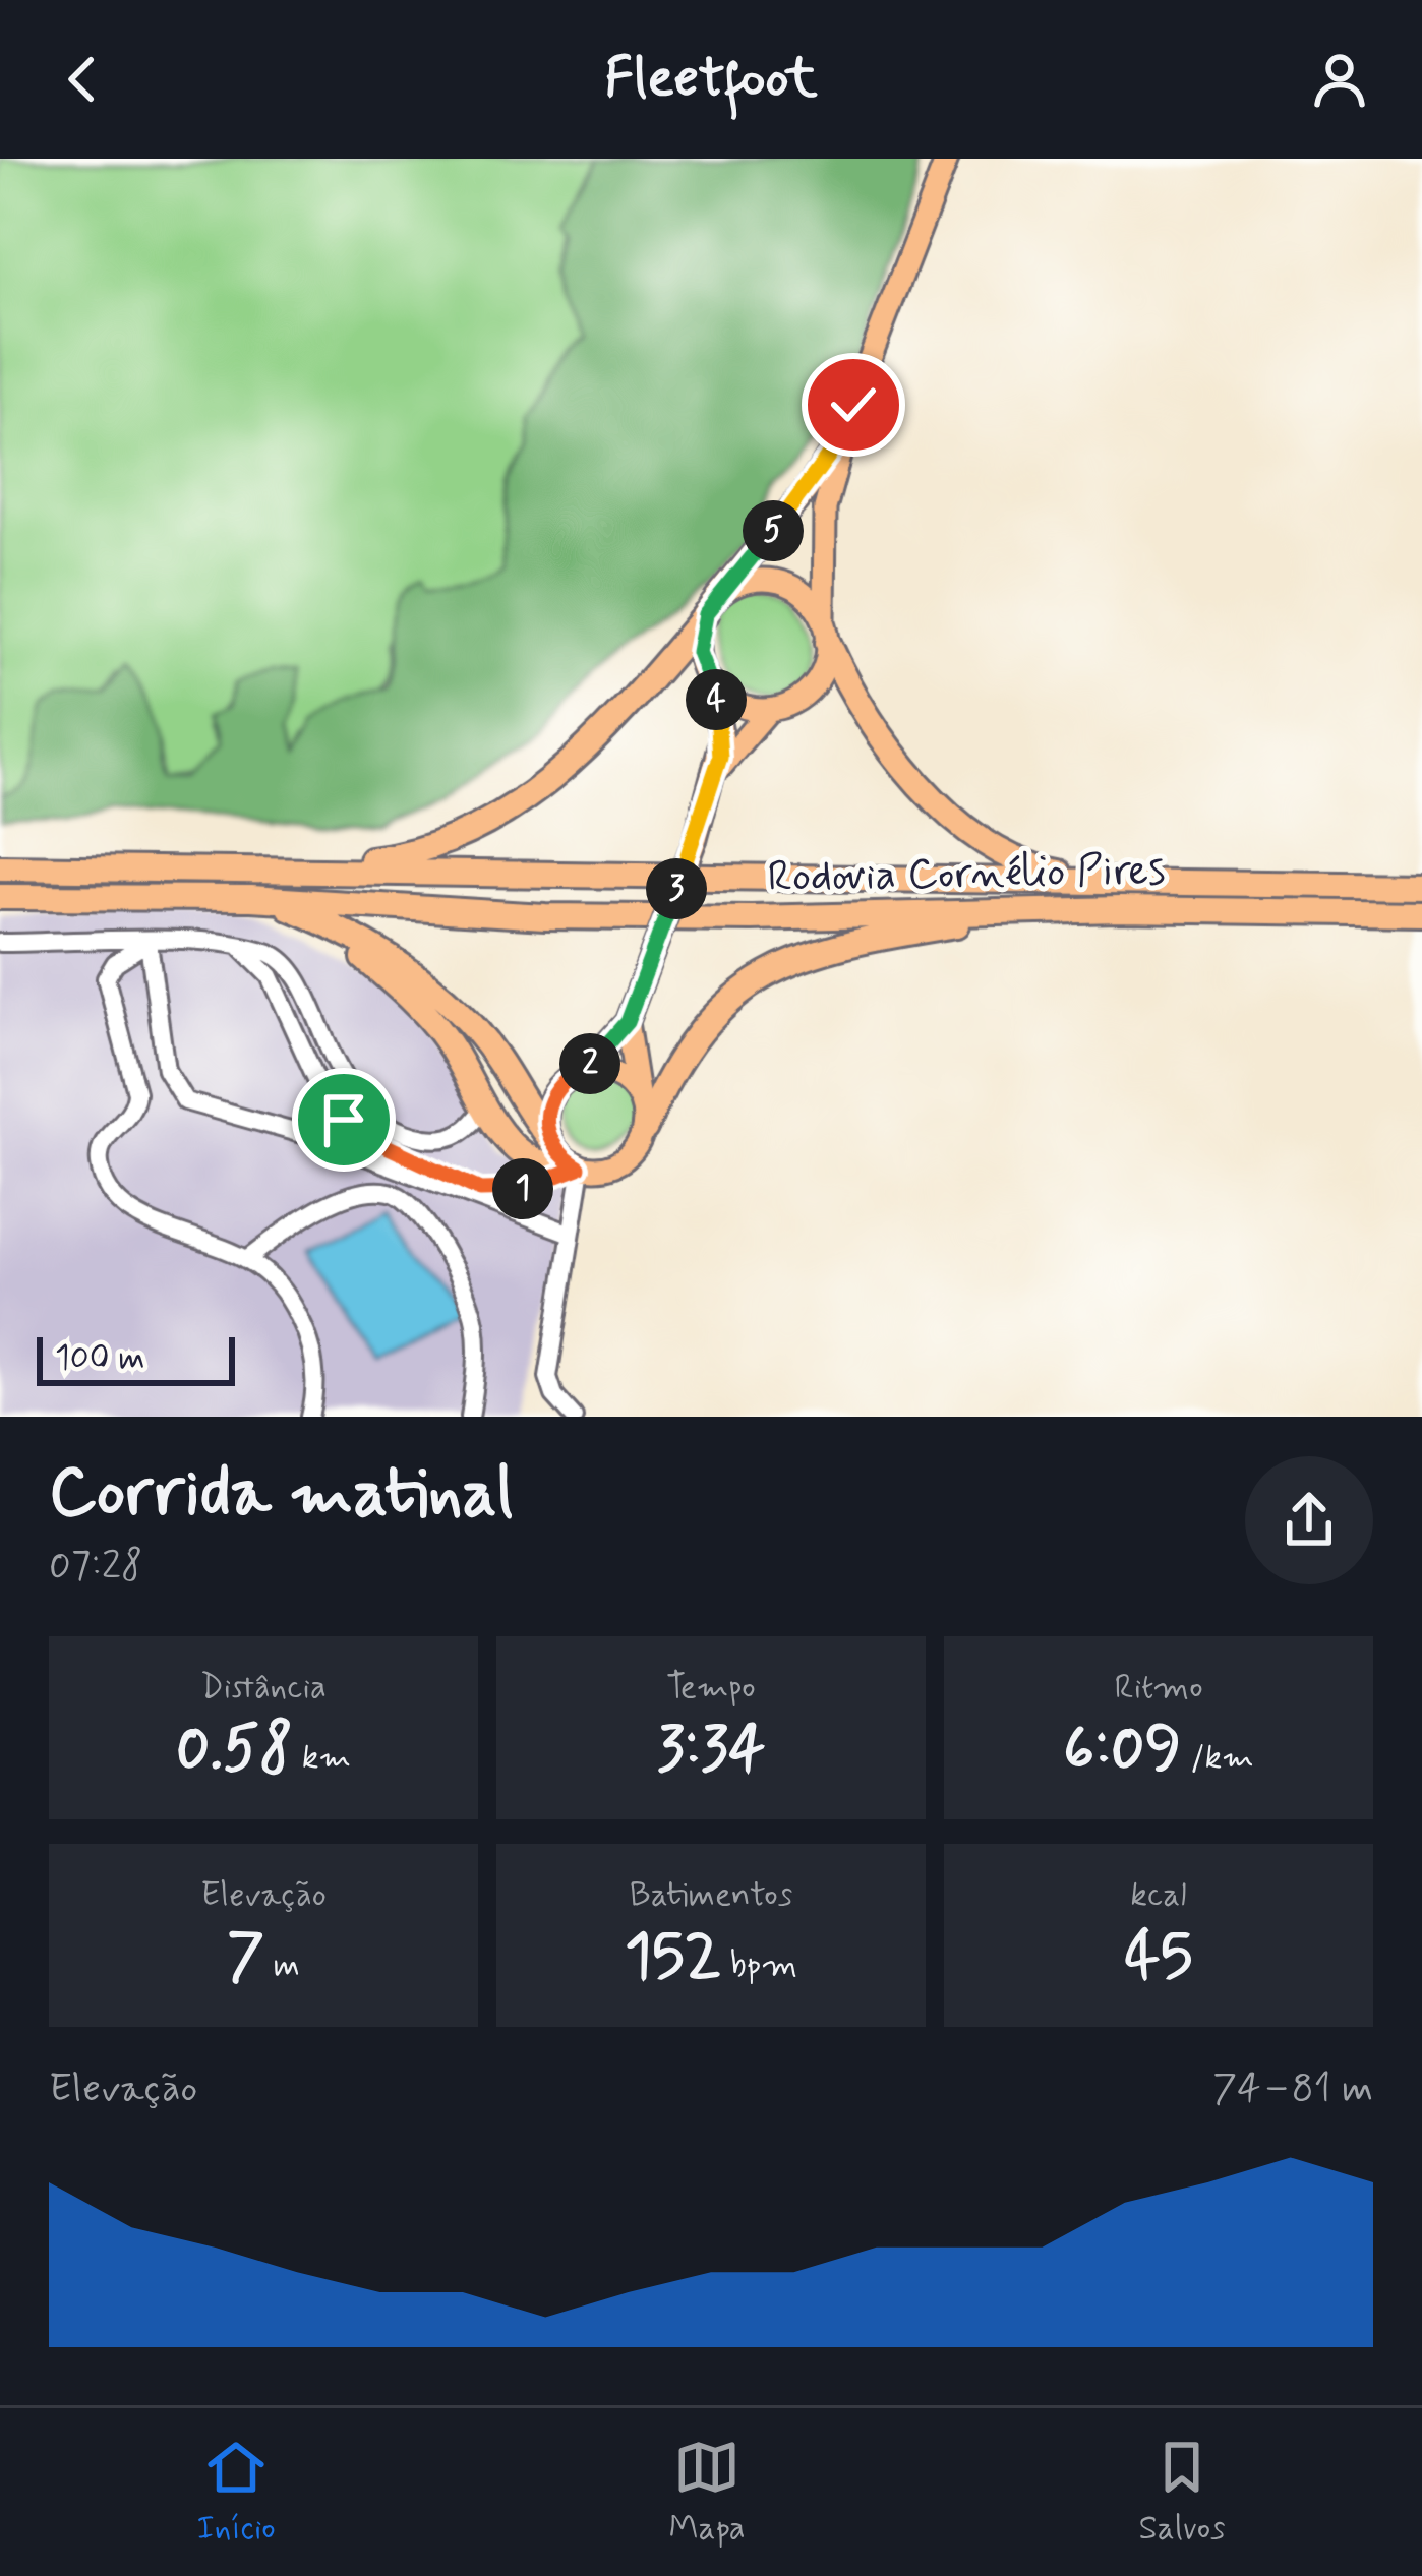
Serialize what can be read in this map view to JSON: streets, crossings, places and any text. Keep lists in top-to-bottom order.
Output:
{
  "streets": {
    "highway": ["Rodovia Cornélio Pires"]
  },
  "scale_bar": "100 m",
  "page": {
    "header": "Fleetfoot",
    "pins": [
      "5",
      "4",
      "3",
      "2",
      "1"
    ],
    "scale": "100 m",
    "heading": ["Corrida matinal", "07:28"],
    "stats": [
      ["Distância", "0.58 km"],
      ["Tempo", "3:34"],
      ["Ritmo", "6:09 /km"],
      ["Elevação", "7 m"],
      ["Batimentos", "152 bpm"],
      ["kcal", "45"]
    ],
    "chart": ["Elevação", "74–81 m"],
    "tabs": ["Início", "Mapa", "Salvos"]
  }
}
